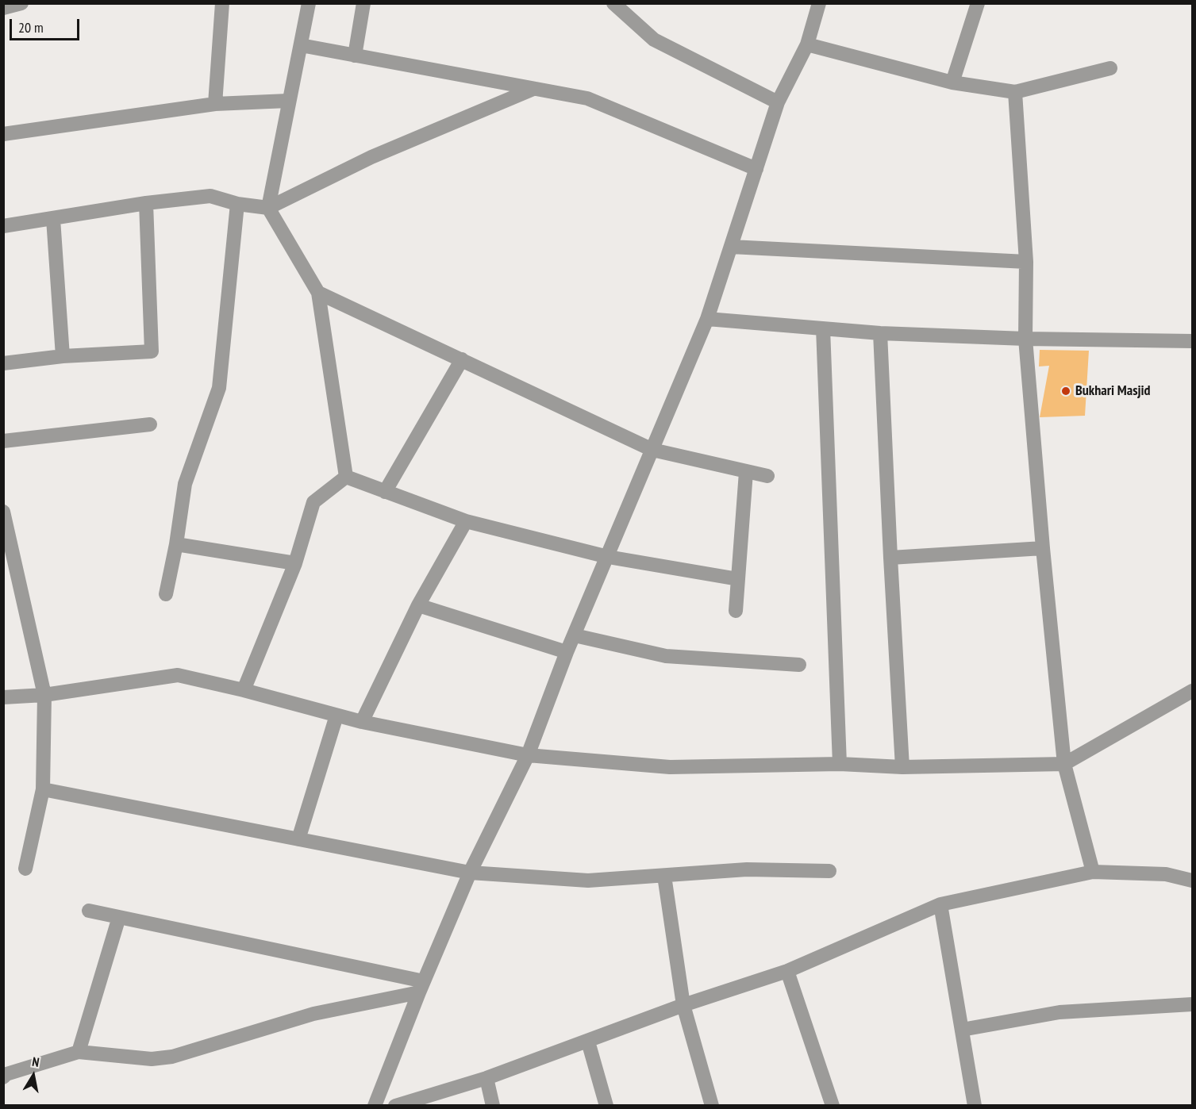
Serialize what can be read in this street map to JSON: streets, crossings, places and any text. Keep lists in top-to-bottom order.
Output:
{
  "places": ["Bukhari Masjid"],
  "scale_bar": "20 m",
  "north": "top"
}
